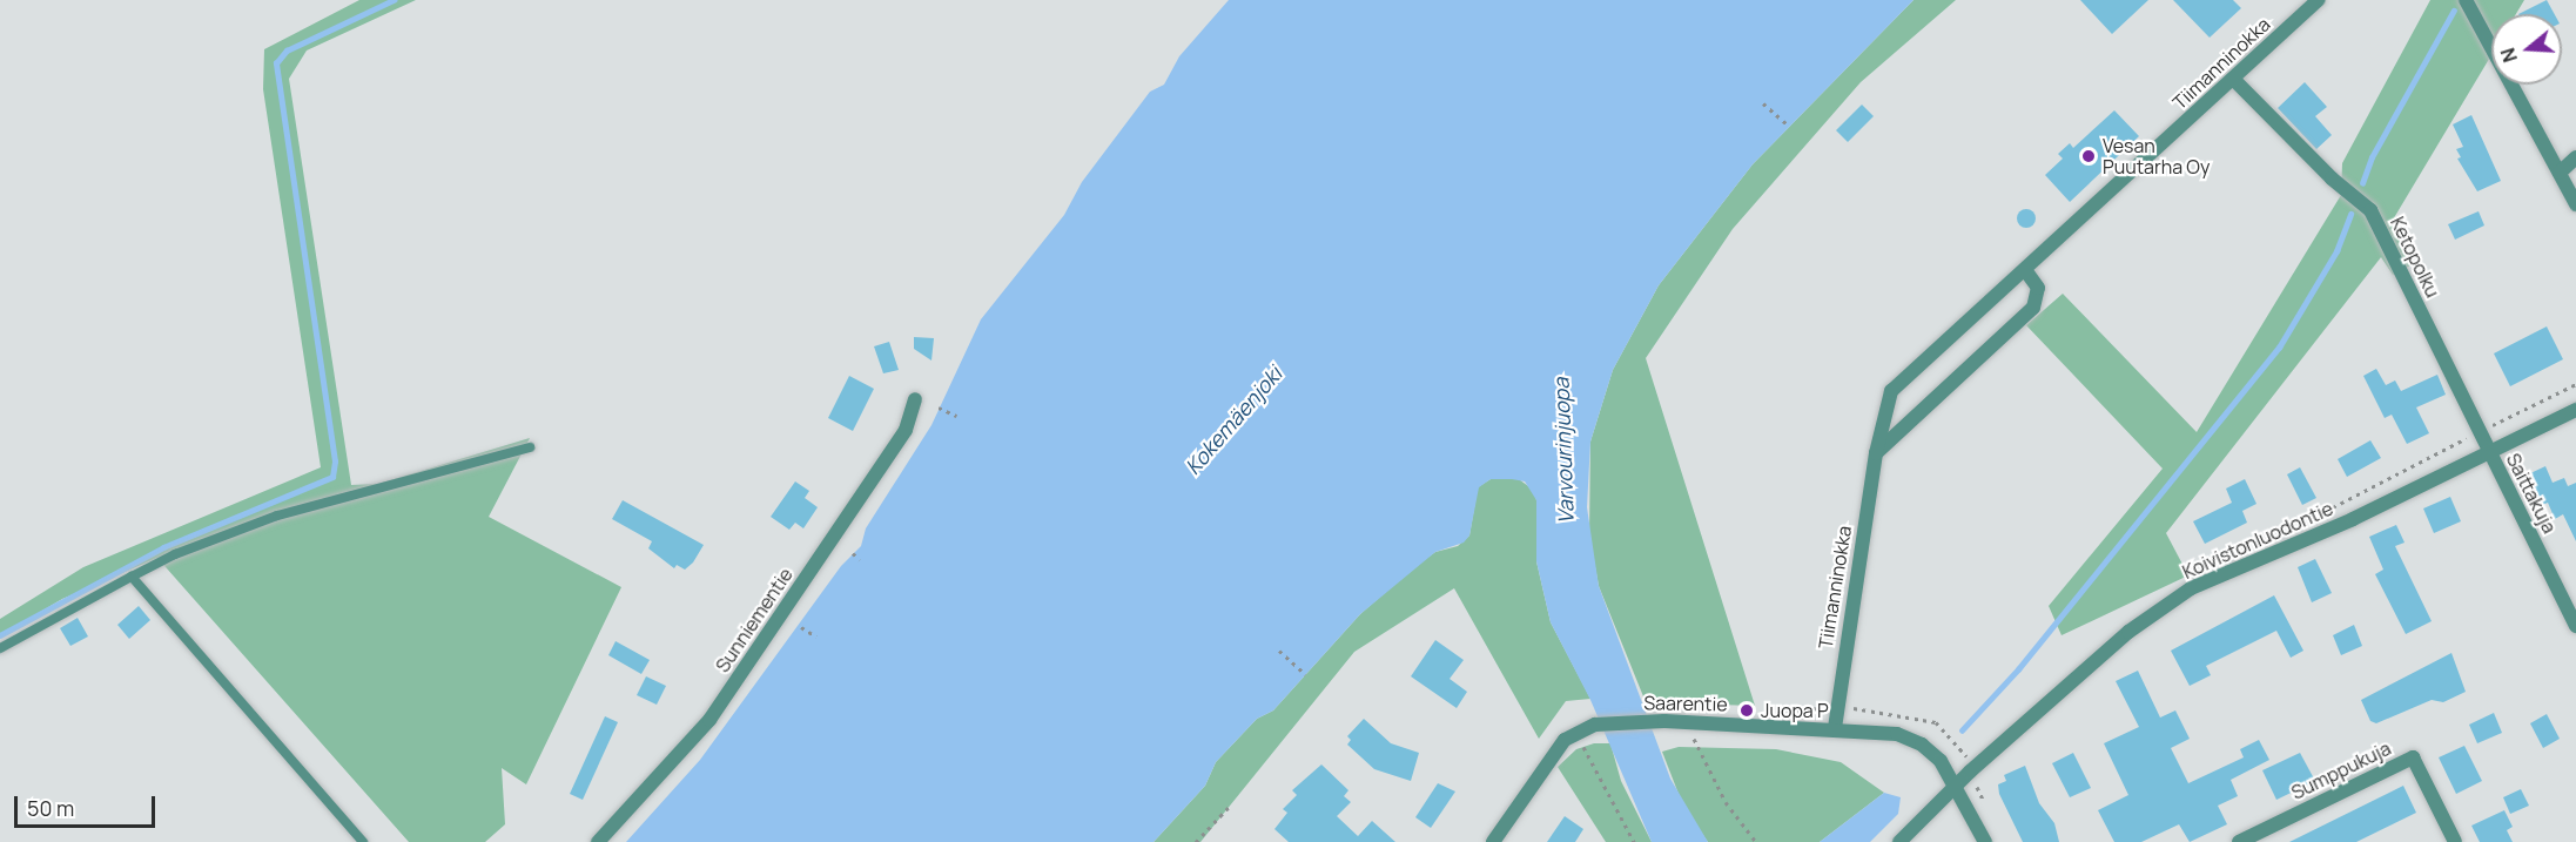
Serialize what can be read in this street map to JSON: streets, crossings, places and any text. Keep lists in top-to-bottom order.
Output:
{
  "streets": {
    "street": [
      "Tiimanninokka",
      "Ketopolku",
      "Saittakuja",
      "Koivistonluodontie",
      "Sunniementie",
      "Saarentie",
      "Sumppukuja"
    ]
  },
  "crossings": [
    ["Tiimanninokka", "Ketopolku"],
    ["Tiimanninokka", "Saarentie"],
    ["Ketopolku", "Saittakuja"],
    ["Ketopolku", "Koivistonluodontie"],
    ["Saittakuja", "Koivistonluodontie"],
    ["Koivistonluodontie", "Saarentie"]
  ],
  "water": ["Kokemäenjoki", "Varvourinjuopa"],
  "places": ["Vesan Puutarha Oy", "Juopa P"],
  "scale_bar": "50 m",
  "north": "left"
}
